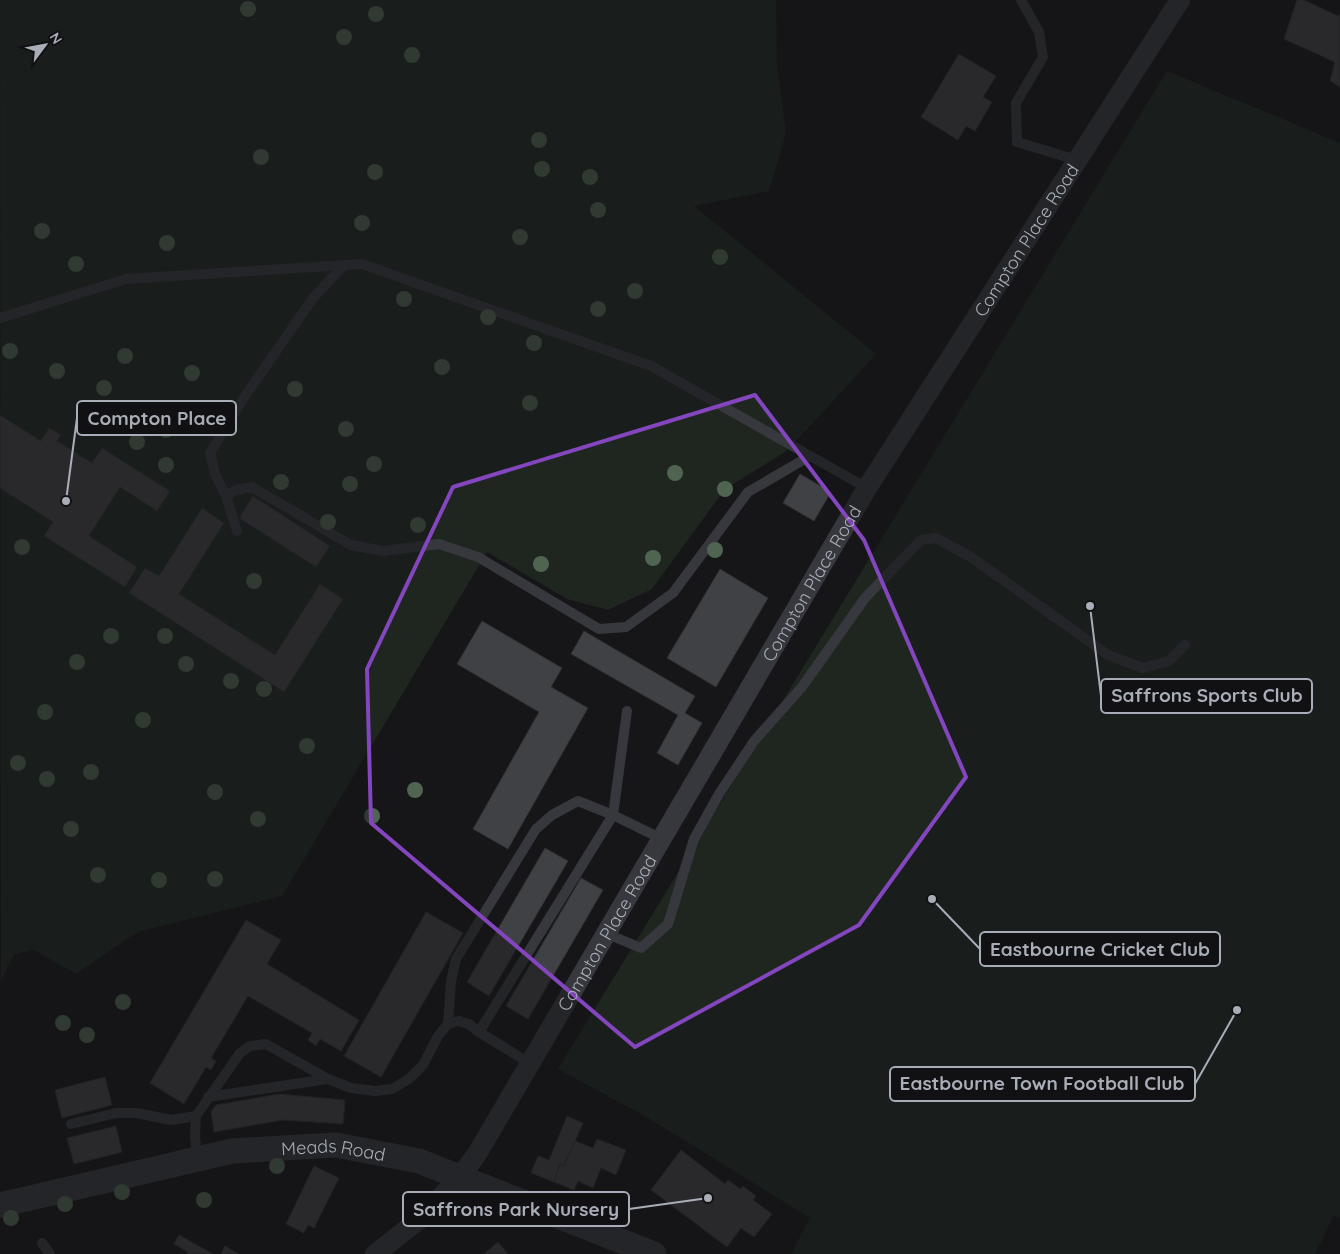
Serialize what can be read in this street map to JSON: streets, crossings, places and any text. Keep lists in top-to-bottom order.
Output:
{
  "streets": {
    "street": ["Compton Place Road", "Meads Road"]
  },
  "crossings": [
    ["Compton Place Road", "Meads Road"]
  ],
  "places": [
    "Compton Place",
    "Saffrons Sports Club",
    "Eastbourne Cricket Club",
    "Eastbourne Town Football Club",
    "Saffrons Park Nursery"
  ],
  "north": "top right"
}
